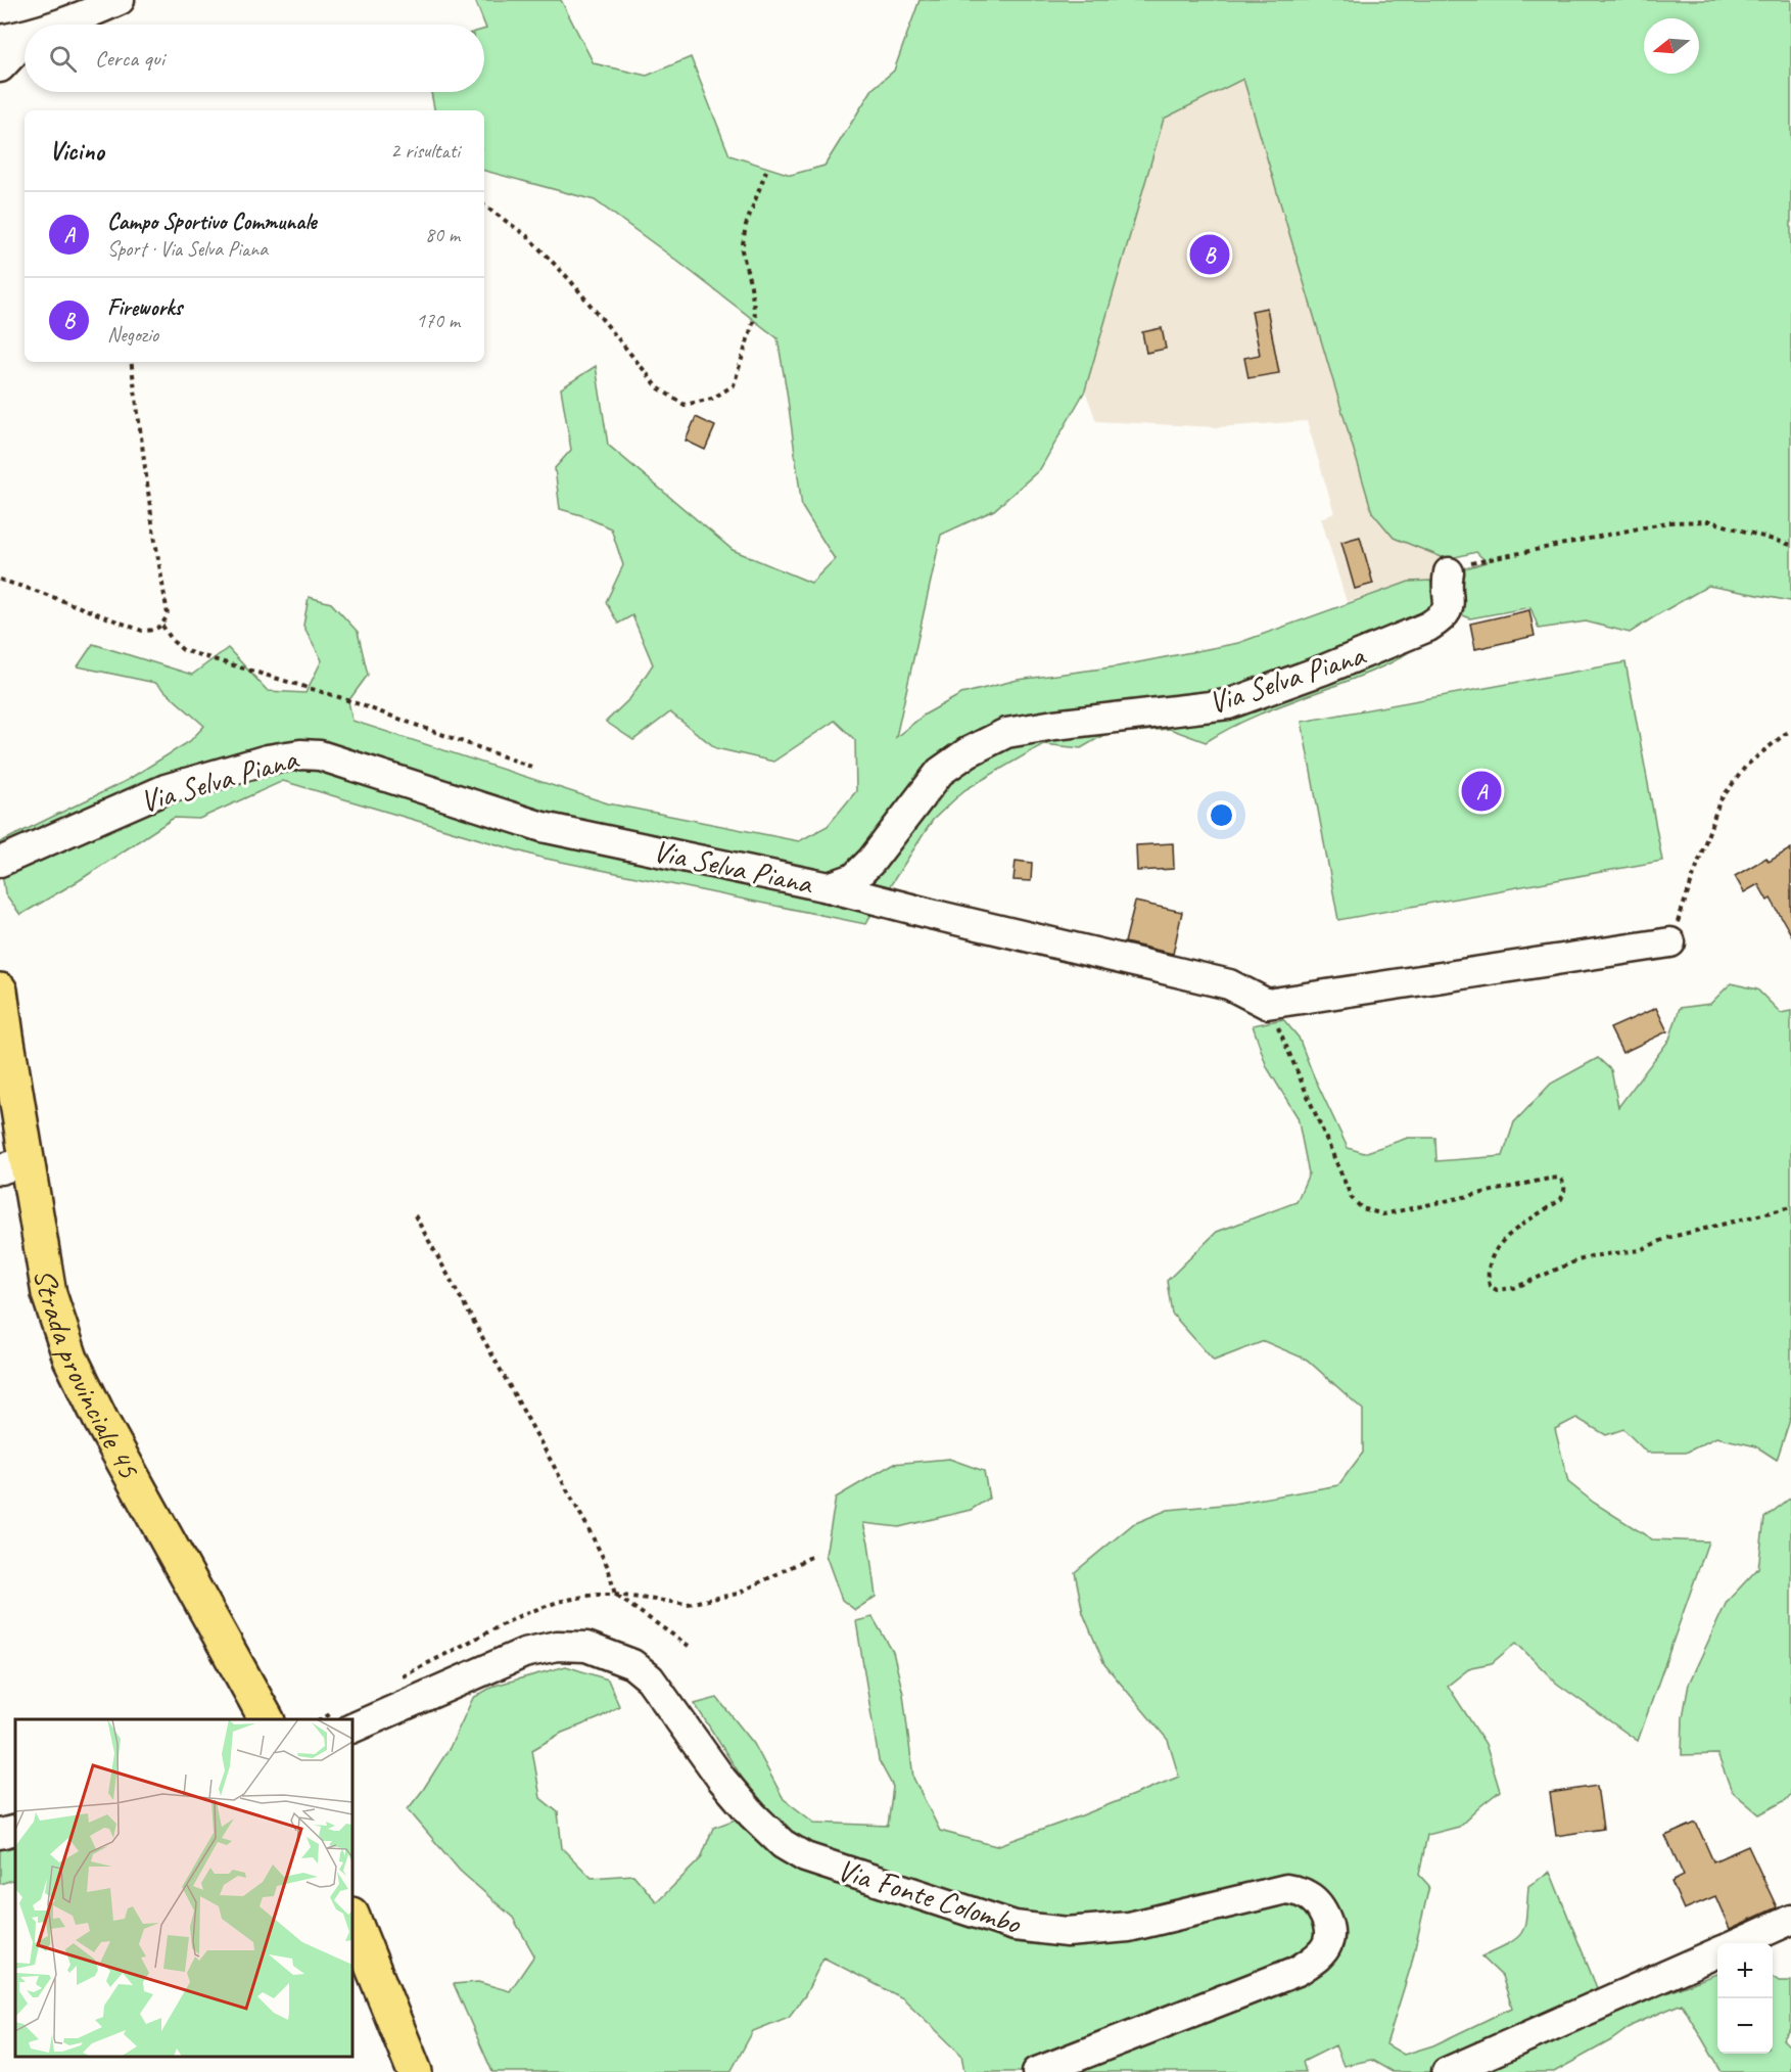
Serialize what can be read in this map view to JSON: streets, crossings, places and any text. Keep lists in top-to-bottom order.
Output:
{
  "streets": {
    "main road": ["Strada provinciale 45"],
    "street": ["Via Selva Piana", "Via Fonte Colombo"]
  },
  "north": "left",
  "page": {
    "search": "Cerca qui",
    "heading": ["Vicino", "2 risultati"],
    "list": [
      {
        "mark": "A",
        "name": "Campo Sportivo Communale",
        "note": "Sport · Via Selva Piana",
        "value": "80 m"
      },
      {
        "mark": "B",
        "name": "Fireworks",
        "note": "Negozio",
        "value": "170 m"
      }
    ],
    "pins": ["B", "A"],
    "map_buttons": ["+", "−"]
  }
}
